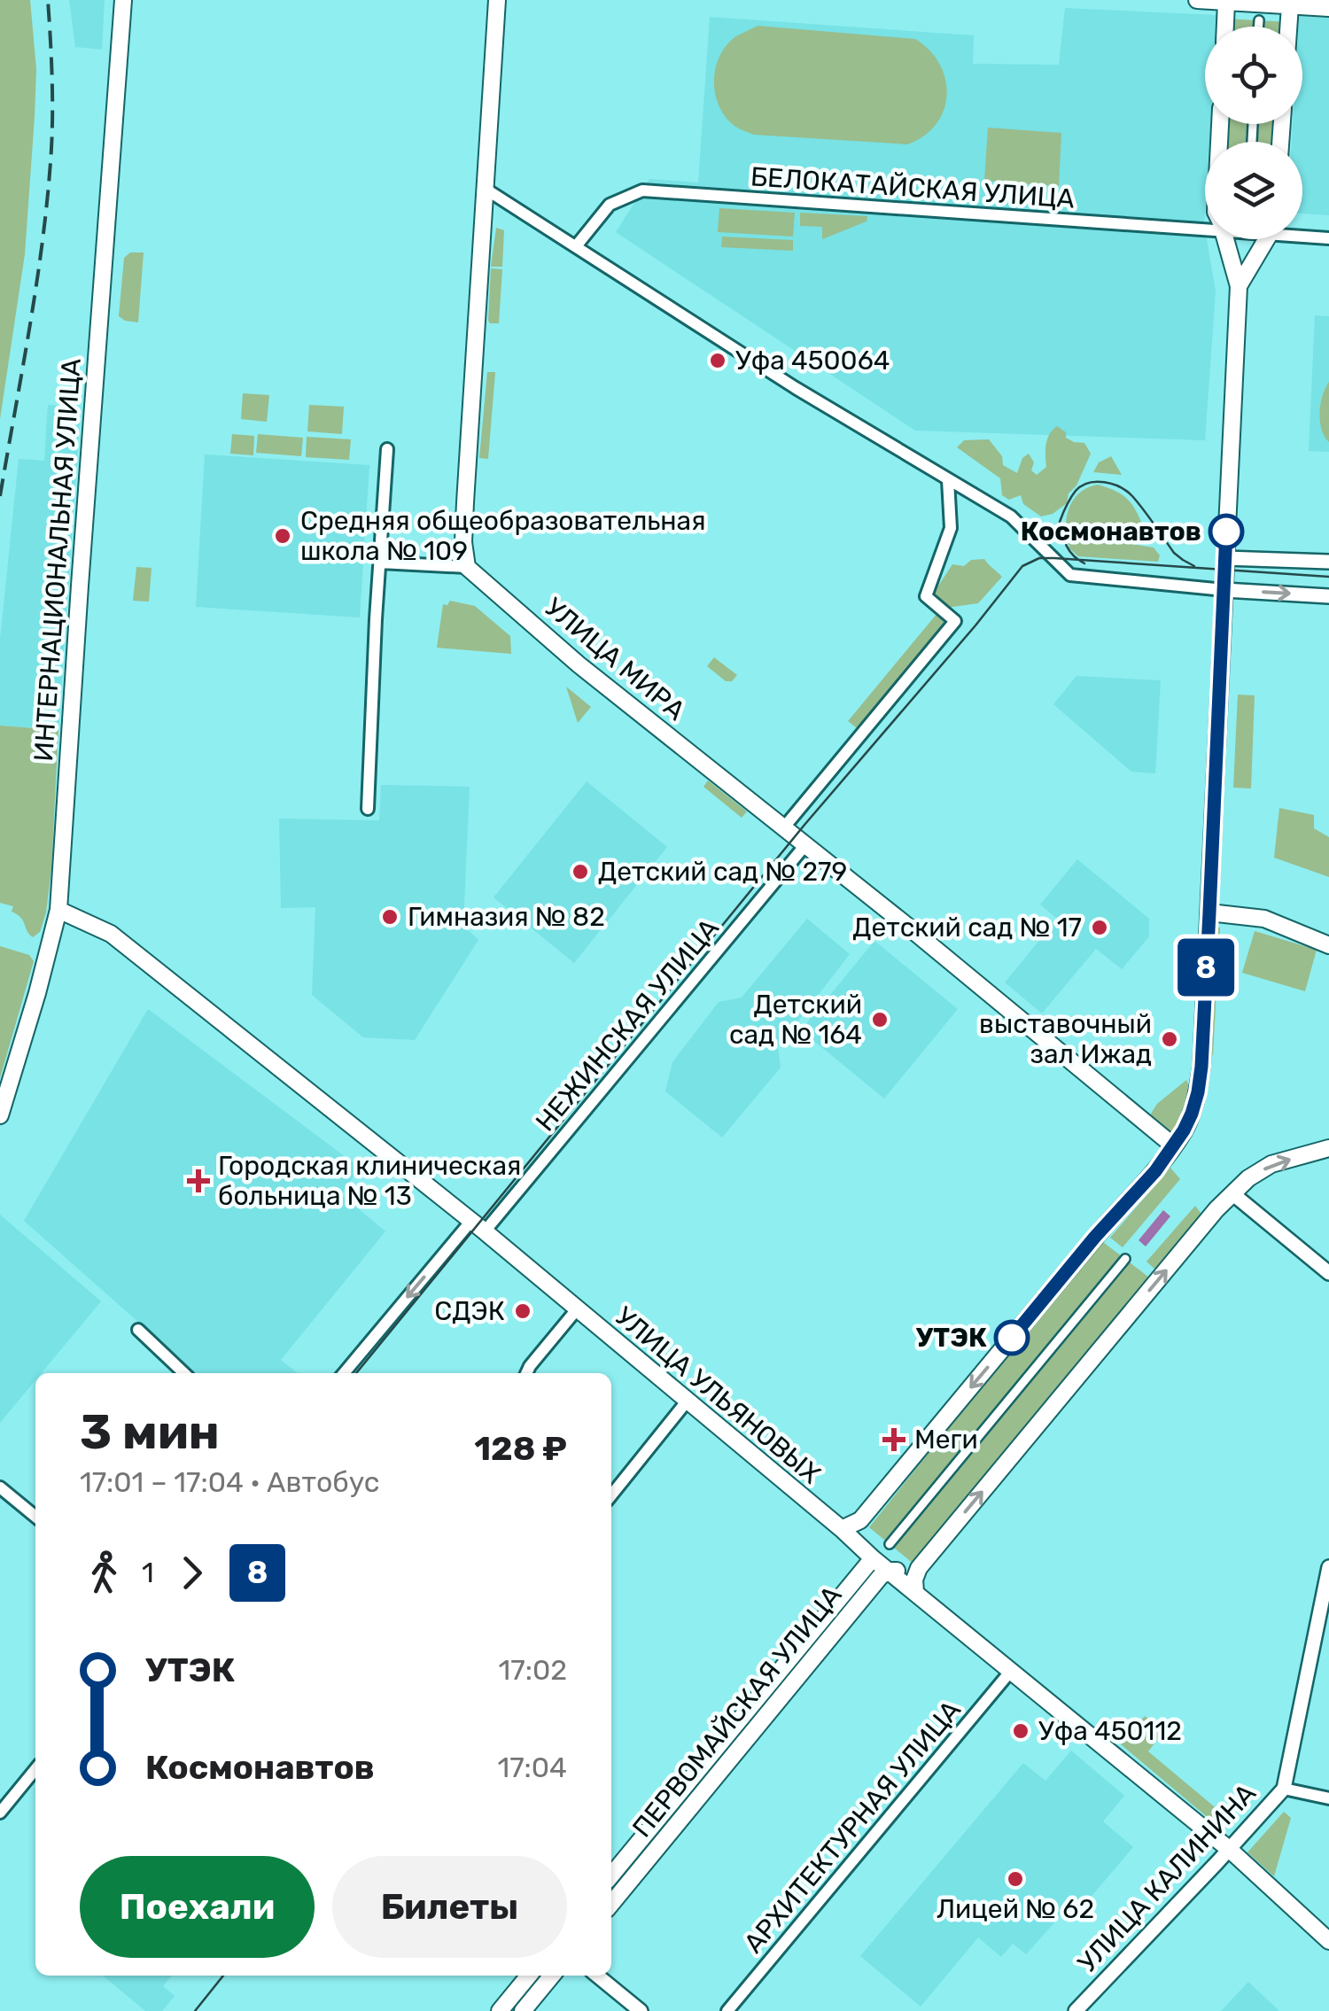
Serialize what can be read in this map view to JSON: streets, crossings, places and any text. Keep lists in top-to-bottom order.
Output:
{
  "streets": {
    "main road": [
      "ИНТЕРНАЦИОНАЛЬНАЯ УЛИЦА",
      "УЛИЦА МИРА",
      "УЛИЦА УЛЬЯНОВЫХ",
      "ПЕРВОМАЙСКАЯ УЛИЦА"
    ],
    "street": [
      "БЕЛОКАТАЙСКАЯ УЛИЦА",
      "НЕЖИНСКАЯ УЛИЦА",
      "АРХИТЕКТУРНАЯ УЛИЦА",
      "УЛИЦА КАЛИНИНА"
    ]
  },
  "crossings": [
    ["ИНТЕРНАЦИОНАЛЬНАЯ УЛИЦА", "УЛИЦА УЛЬЯНОВЫХ"],
    ["УЛИЦА МИРА", "НЕЖИНСКАЯ УЛИЦА"],
    ["НЕЖИНСКАЯ УЛИЦА", "УЛИЦА УЛЬЯНОВЫХ"],
    ["УЛИЦА УЛЬЯНОВЫХ", "ПЕРВОМАЙСКАЯ УЛИЦА"],
    ["УЛИЦА УЛЬЯНОВЫХ", "АРХИТЕКТУРНАЯ УЛИЦА"],
    ["УЛИЦА УЛЬЯНОВЫХ", "УЛИЦА КАЛИНИНА"]
  ],
  "places": {
    "other": [
      "Уфа 450064",
      "Космонавтов",
      "Средняя общеобразовательная школа № 109",
      "Детский сад № 279",
      "Гимназия № 82",
      "Детский сад № 17",
      "Детский сад № 164",
      "выставочный зал Ижад",
      "СДЭК",
      "УТЭК",
      "Уфа 450112",
      "Лицей № 62"
    ],
    "health": ["Городская клиническая больница № 13", "Меги"]
  },
  "lines": ["bus line 8"],
  "page": {
    "on_map": "8",
    "heading": ["3 мин", "17:01 – 17:04 · Автобус", "128 ₽"],
    "legs": ["1", "8"],
    "list": [
      {
        "name": "УТЭК",
        "value": "17:02"
      },
      {
        "name": "Космонавтов",
        "value": "17:04"
      }
    ],
    "buttons": ["Поехали", "Билеты"]
  }
}
